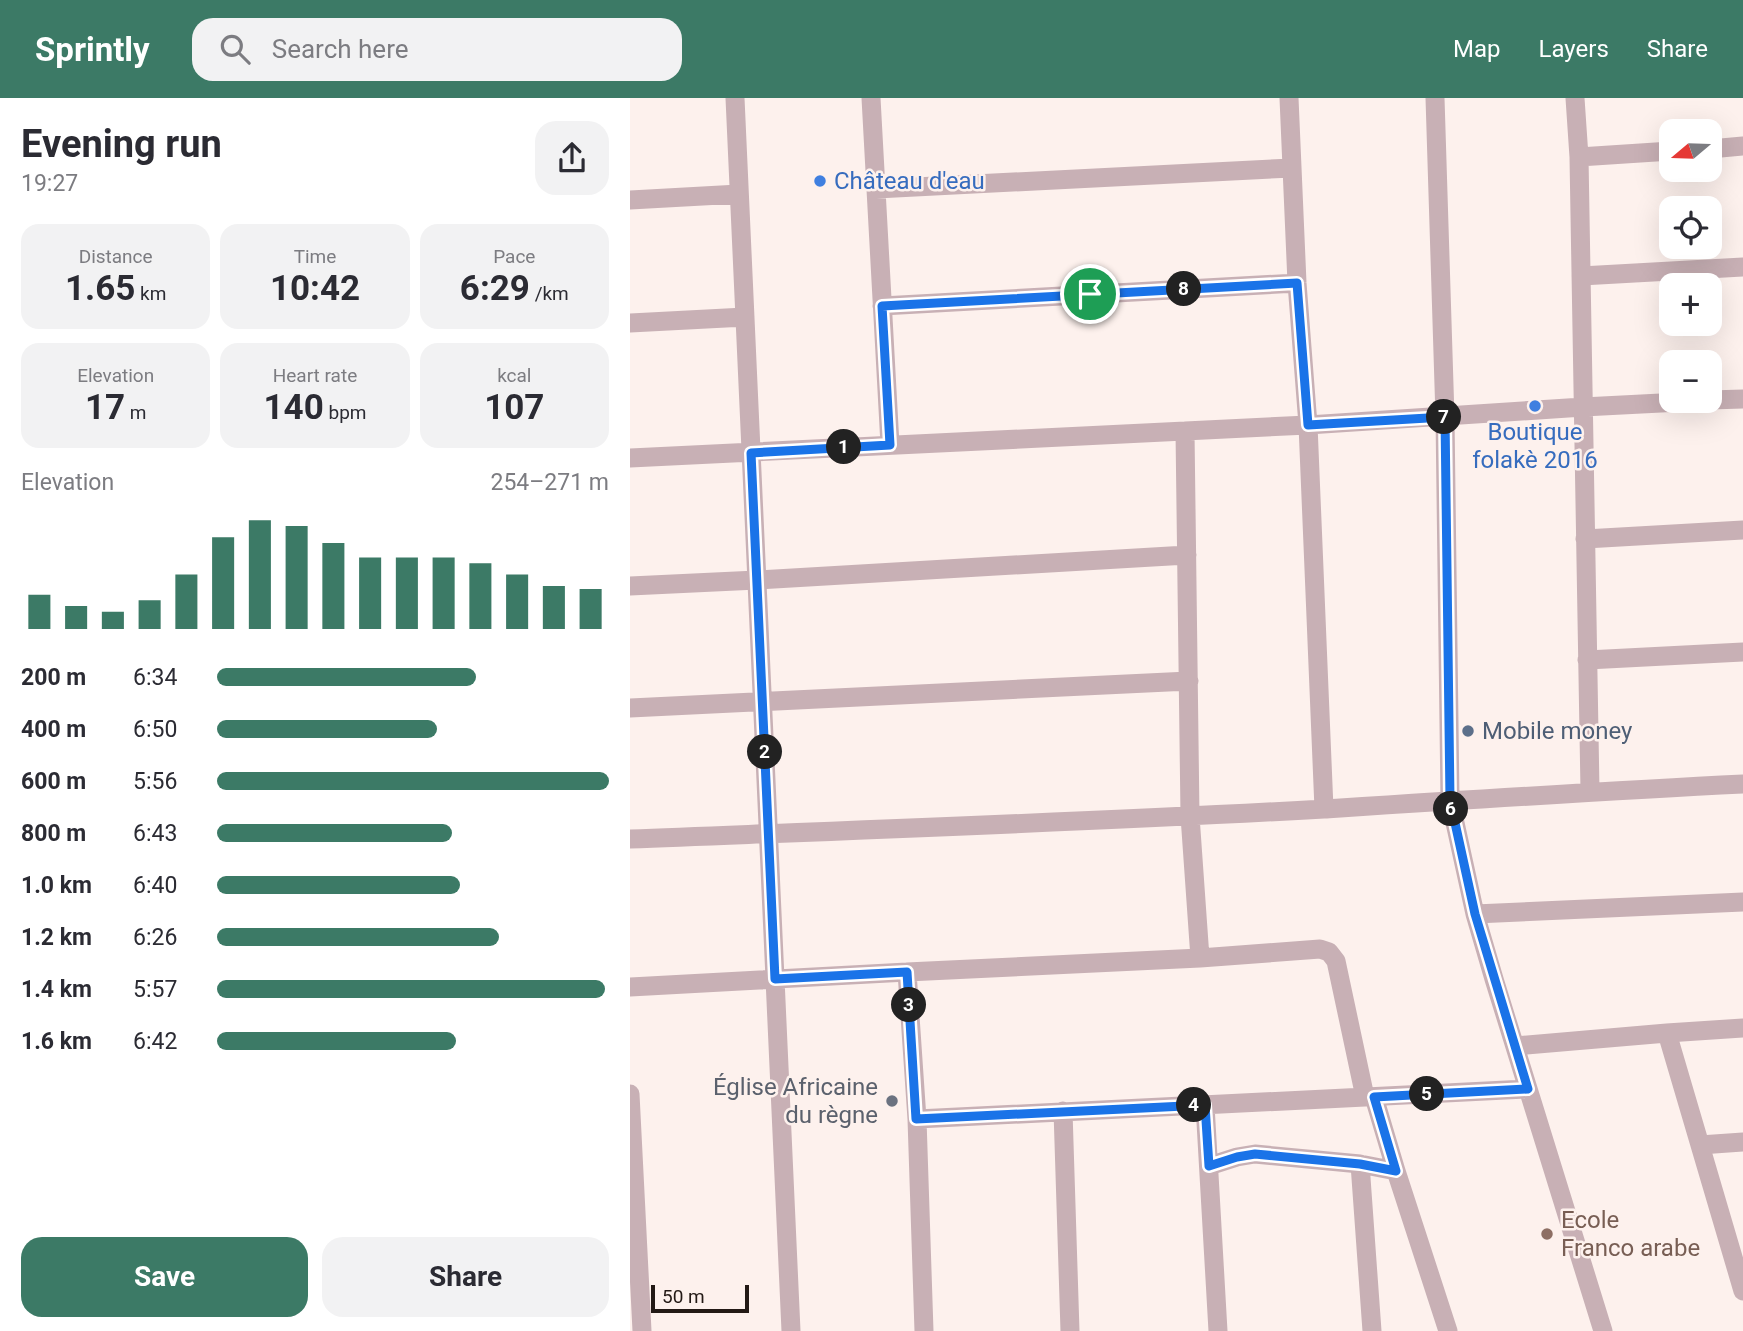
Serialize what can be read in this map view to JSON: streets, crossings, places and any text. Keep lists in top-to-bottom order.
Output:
{
  "places": [
    "Château d'eau",
    "Boutique folakè 2016",
    "Mobile money",
    "Église Africaine du règne",
    "Ecole Franco arabe"
  ],
  "scale_bar": "50 m",
  "north": "left",
  "page": {
    "header": "Sprintly",
    "search": "Search here",
    "nav": ["Map", "Layers", "Share"],
    "heading": ["Evening run", "19:27"],
    "map_buttons": ["+", "−"],
    "stats": [
      ["Distance", "1.65 km"],
      ["Time", "10:42"],
      ["Pace", "6:29 /km"],
      ["Elevation", "17 m"],
      ["Heart rate", "140 bpm"],
      ["kcal", "107"]
    ],
    "pins": [
      "8",
      "7",
      "1",
      "2",
      "6",
      "3",
      "5",
      "4"
    ],
    "chart": ["Elevation", "254–271 m"],
    "list": [
      {
        "name": "200 m",
        "note": "6:34"
      },
      {
        "name": "400 m",
        "note": "6:50"
      },
      {
        "name": "600 m",
        "note": "5:56"
      },
      {
        "name": "800 m",
        "note": "6:43"
      },
      {
        "name": "1.0 km",
        "note": "6:40"
      },
      {
        "name": "1.2 km",
        "note": "6:26"
      },
      {
        "name": "1.4 km",
        "note": "5:57"
      },
      {
        "name": "1.6 km",
        "note": "6:42"
      }
    ],
    "buttons": ["Save", "Share"],
    "scale": "50 m"
  }
}
